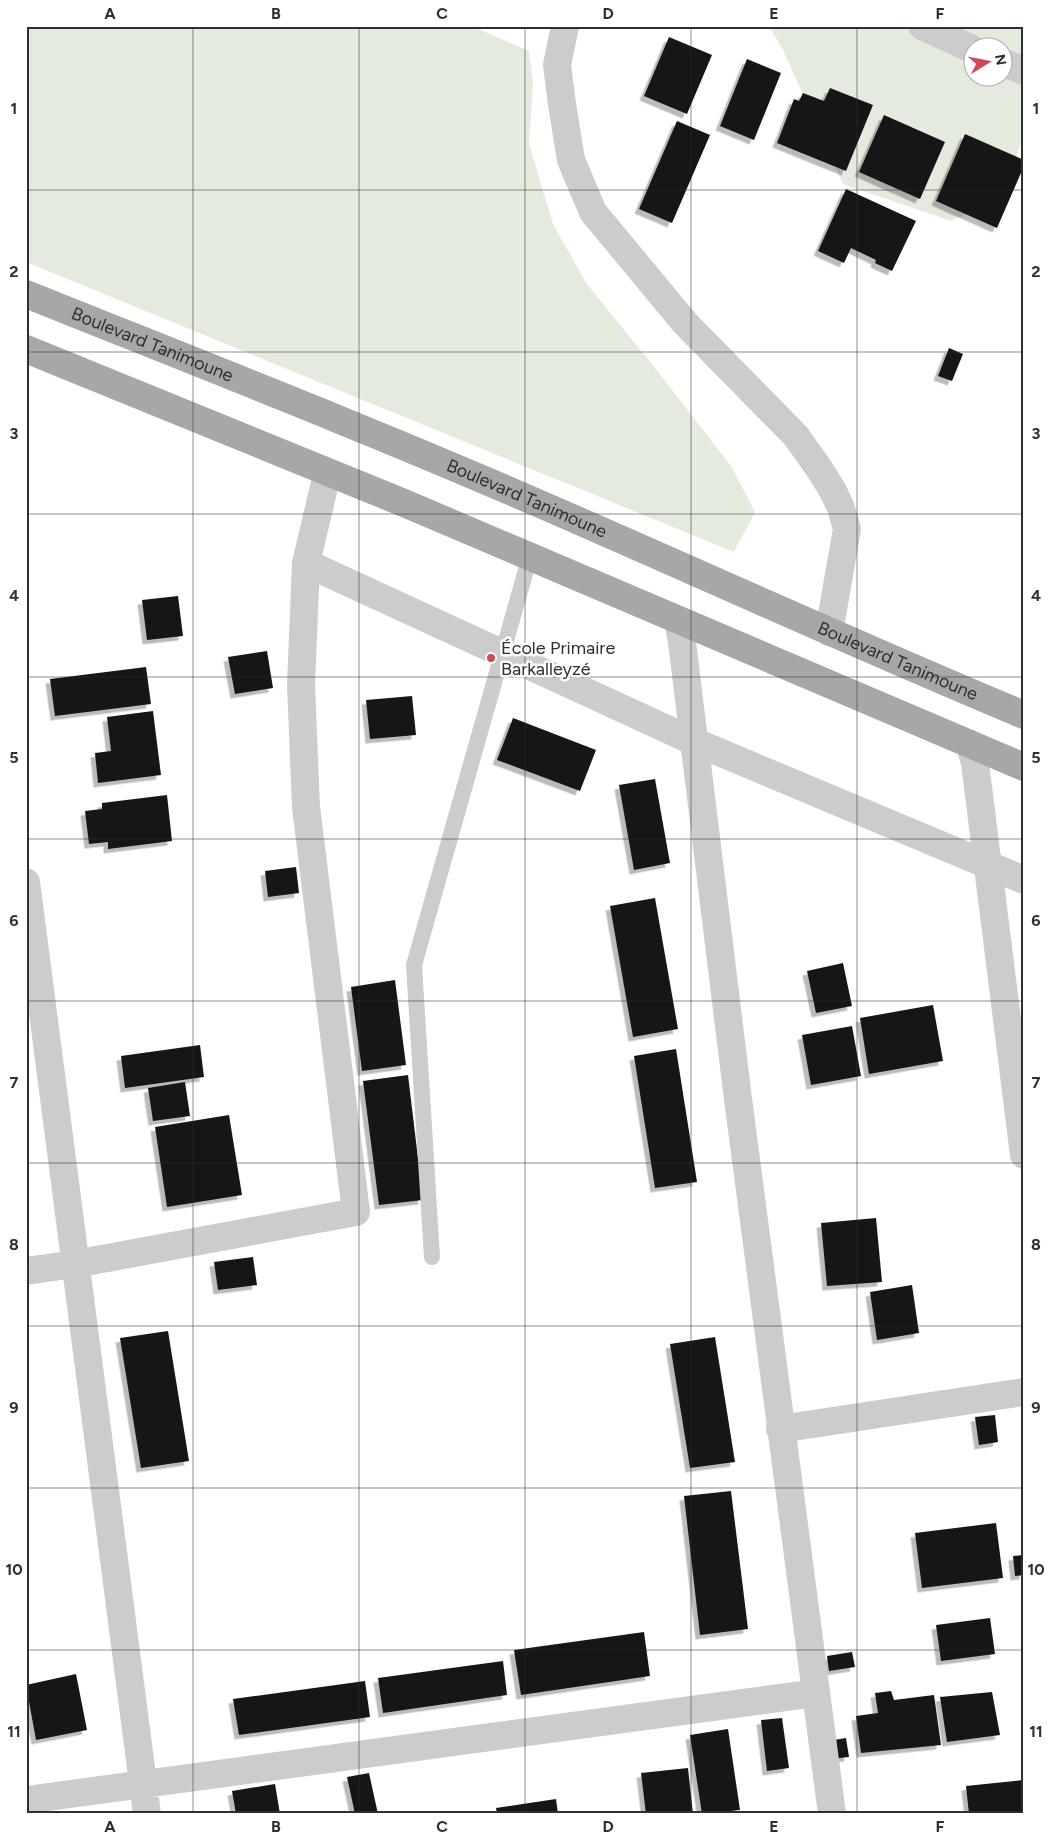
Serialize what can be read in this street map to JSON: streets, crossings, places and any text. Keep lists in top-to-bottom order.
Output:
{
  "streets": {
    "main road": ["Boulevard Tanimoune"]
  },
  "places": ["École Primaire Barkalleyzé"],
  "north": "right",
  "grid": {
    "columns": [
      "A",
      "B",
      "C",
      "D",
      "E",
      "F"
    ],
    "rows": [
      "1",
      "2",
      "3",
      "4",
      "5",
      "6",
      "7",
      "8",
      "9",
      "10",
      "11"
    ]
  }
}
